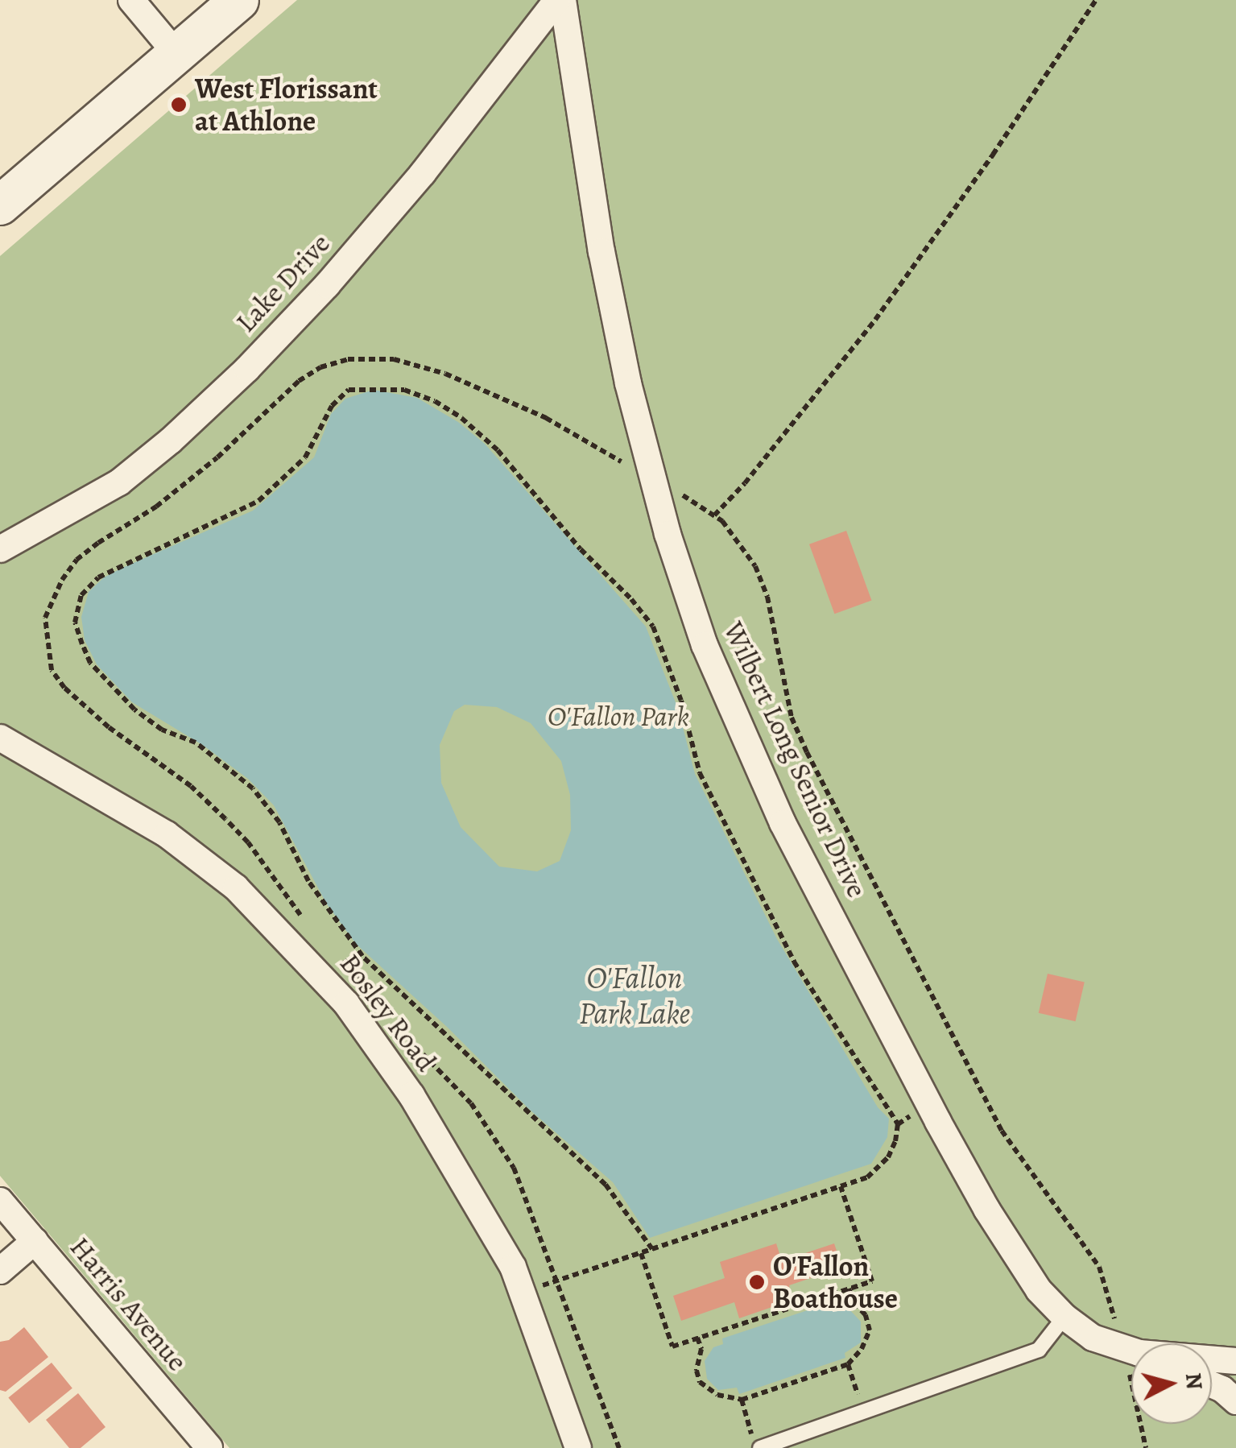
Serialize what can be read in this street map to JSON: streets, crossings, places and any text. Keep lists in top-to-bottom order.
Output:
{
  "streets": {
    "street": [
      "Lake Drive",
      "Wilbert Long Senior Drive",
      "Bosley Road",
      "Harris Avenue"
    ]
  },
  "crossings": [
    ["Lake Drive", "Wilbert Long Senior Drive"]
  ],
  "water": ["O'Fallon Park Lake"],
  "parks": ["O'Fallon Park"],
  "places": ["West Florissant at Athlone", "O'Fallon Boathouse"],
  "north": "right"
}
